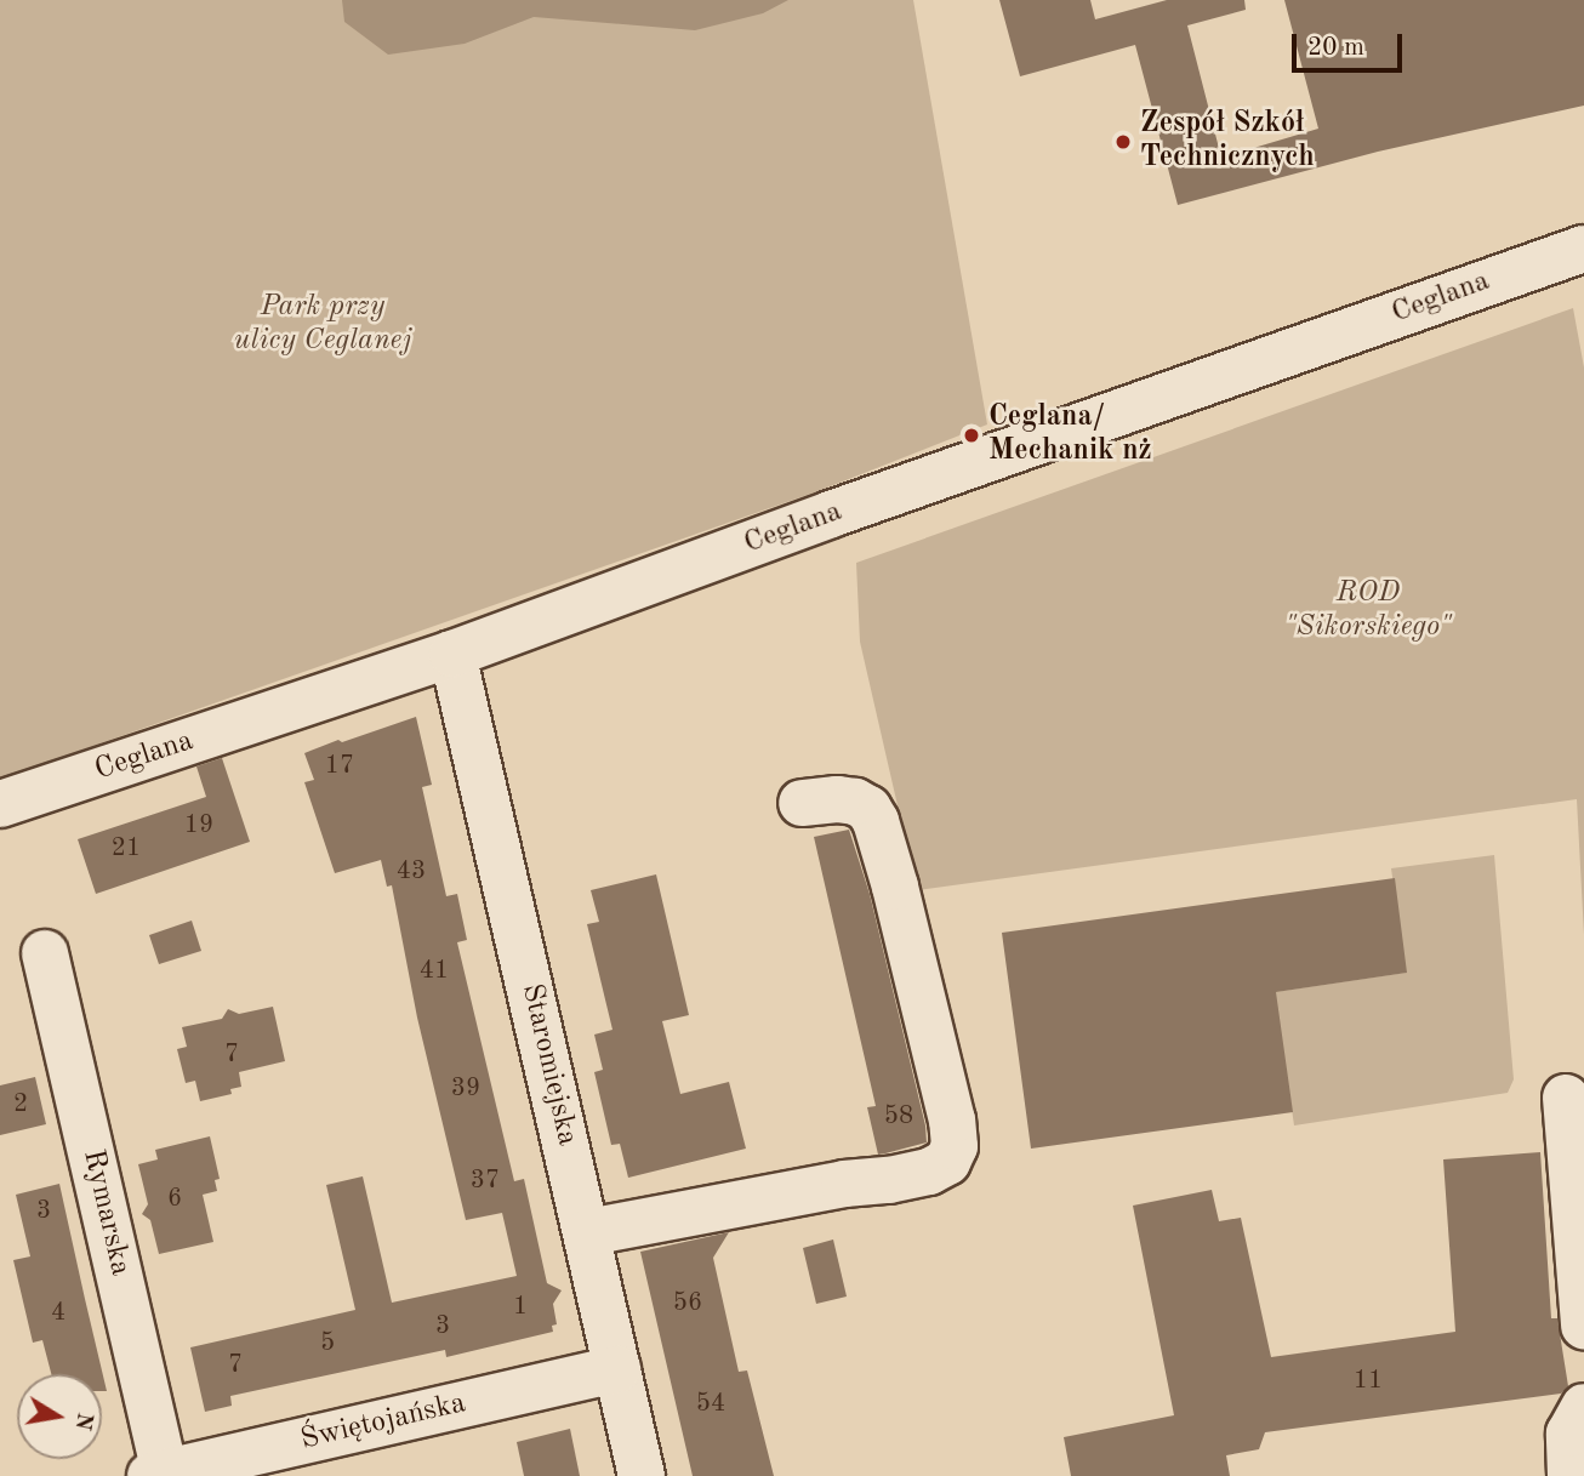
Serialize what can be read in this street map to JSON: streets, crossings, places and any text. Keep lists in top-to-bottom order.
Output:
{
  "streets": {
    "street": [
      "Ceglana",
      "Staromiejska",
      "Rymarska",
      "Świętojańska"
    ]
  },
  "crossings": [
    ["Ceglana", "Staromiejska"],
    ["Staromiejska", "Świętojańska"],
    ["Rymarska", "Świętojańska"]
  ],
  "parks": ["Park przy ulicy Ceglanej", "ROD \"Sikorskiego\""],
  "places": ["Zespół Szkół Technicznych", "Ceglana/ Mechanik nż"],
  "house_numbers": [
    "17",
    "19",
    "21",
    "43",
    "41",
    "7",
    "39",
    "2",
    "58",
    "37",
    "6",
    "3",
    "56",
    "1",
    "4",
    "3",
    "5",
    "7",
    "11",
    "54"
  ],
  "scale_bar": "20 m",
  "north": "right"
}
